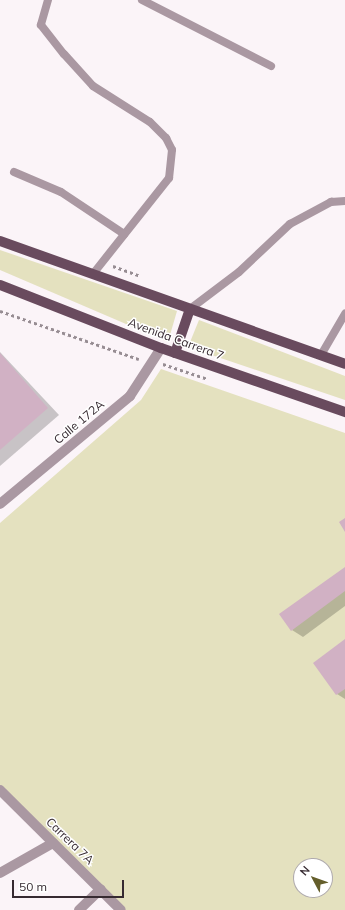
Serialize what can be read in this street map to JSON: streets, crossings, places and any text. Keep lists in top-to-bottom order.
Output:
{
  "streets": {
    "main road": ["Avenida Carrera 7"],
    "street": ["Calle 172A", "Carrera 7A"]
  },
  "crossings": [
    ["Avenida Carrera 7", "Calle 172A"]
  ],
  "scale_bar": "50 m",
  "north": "top left"
}
